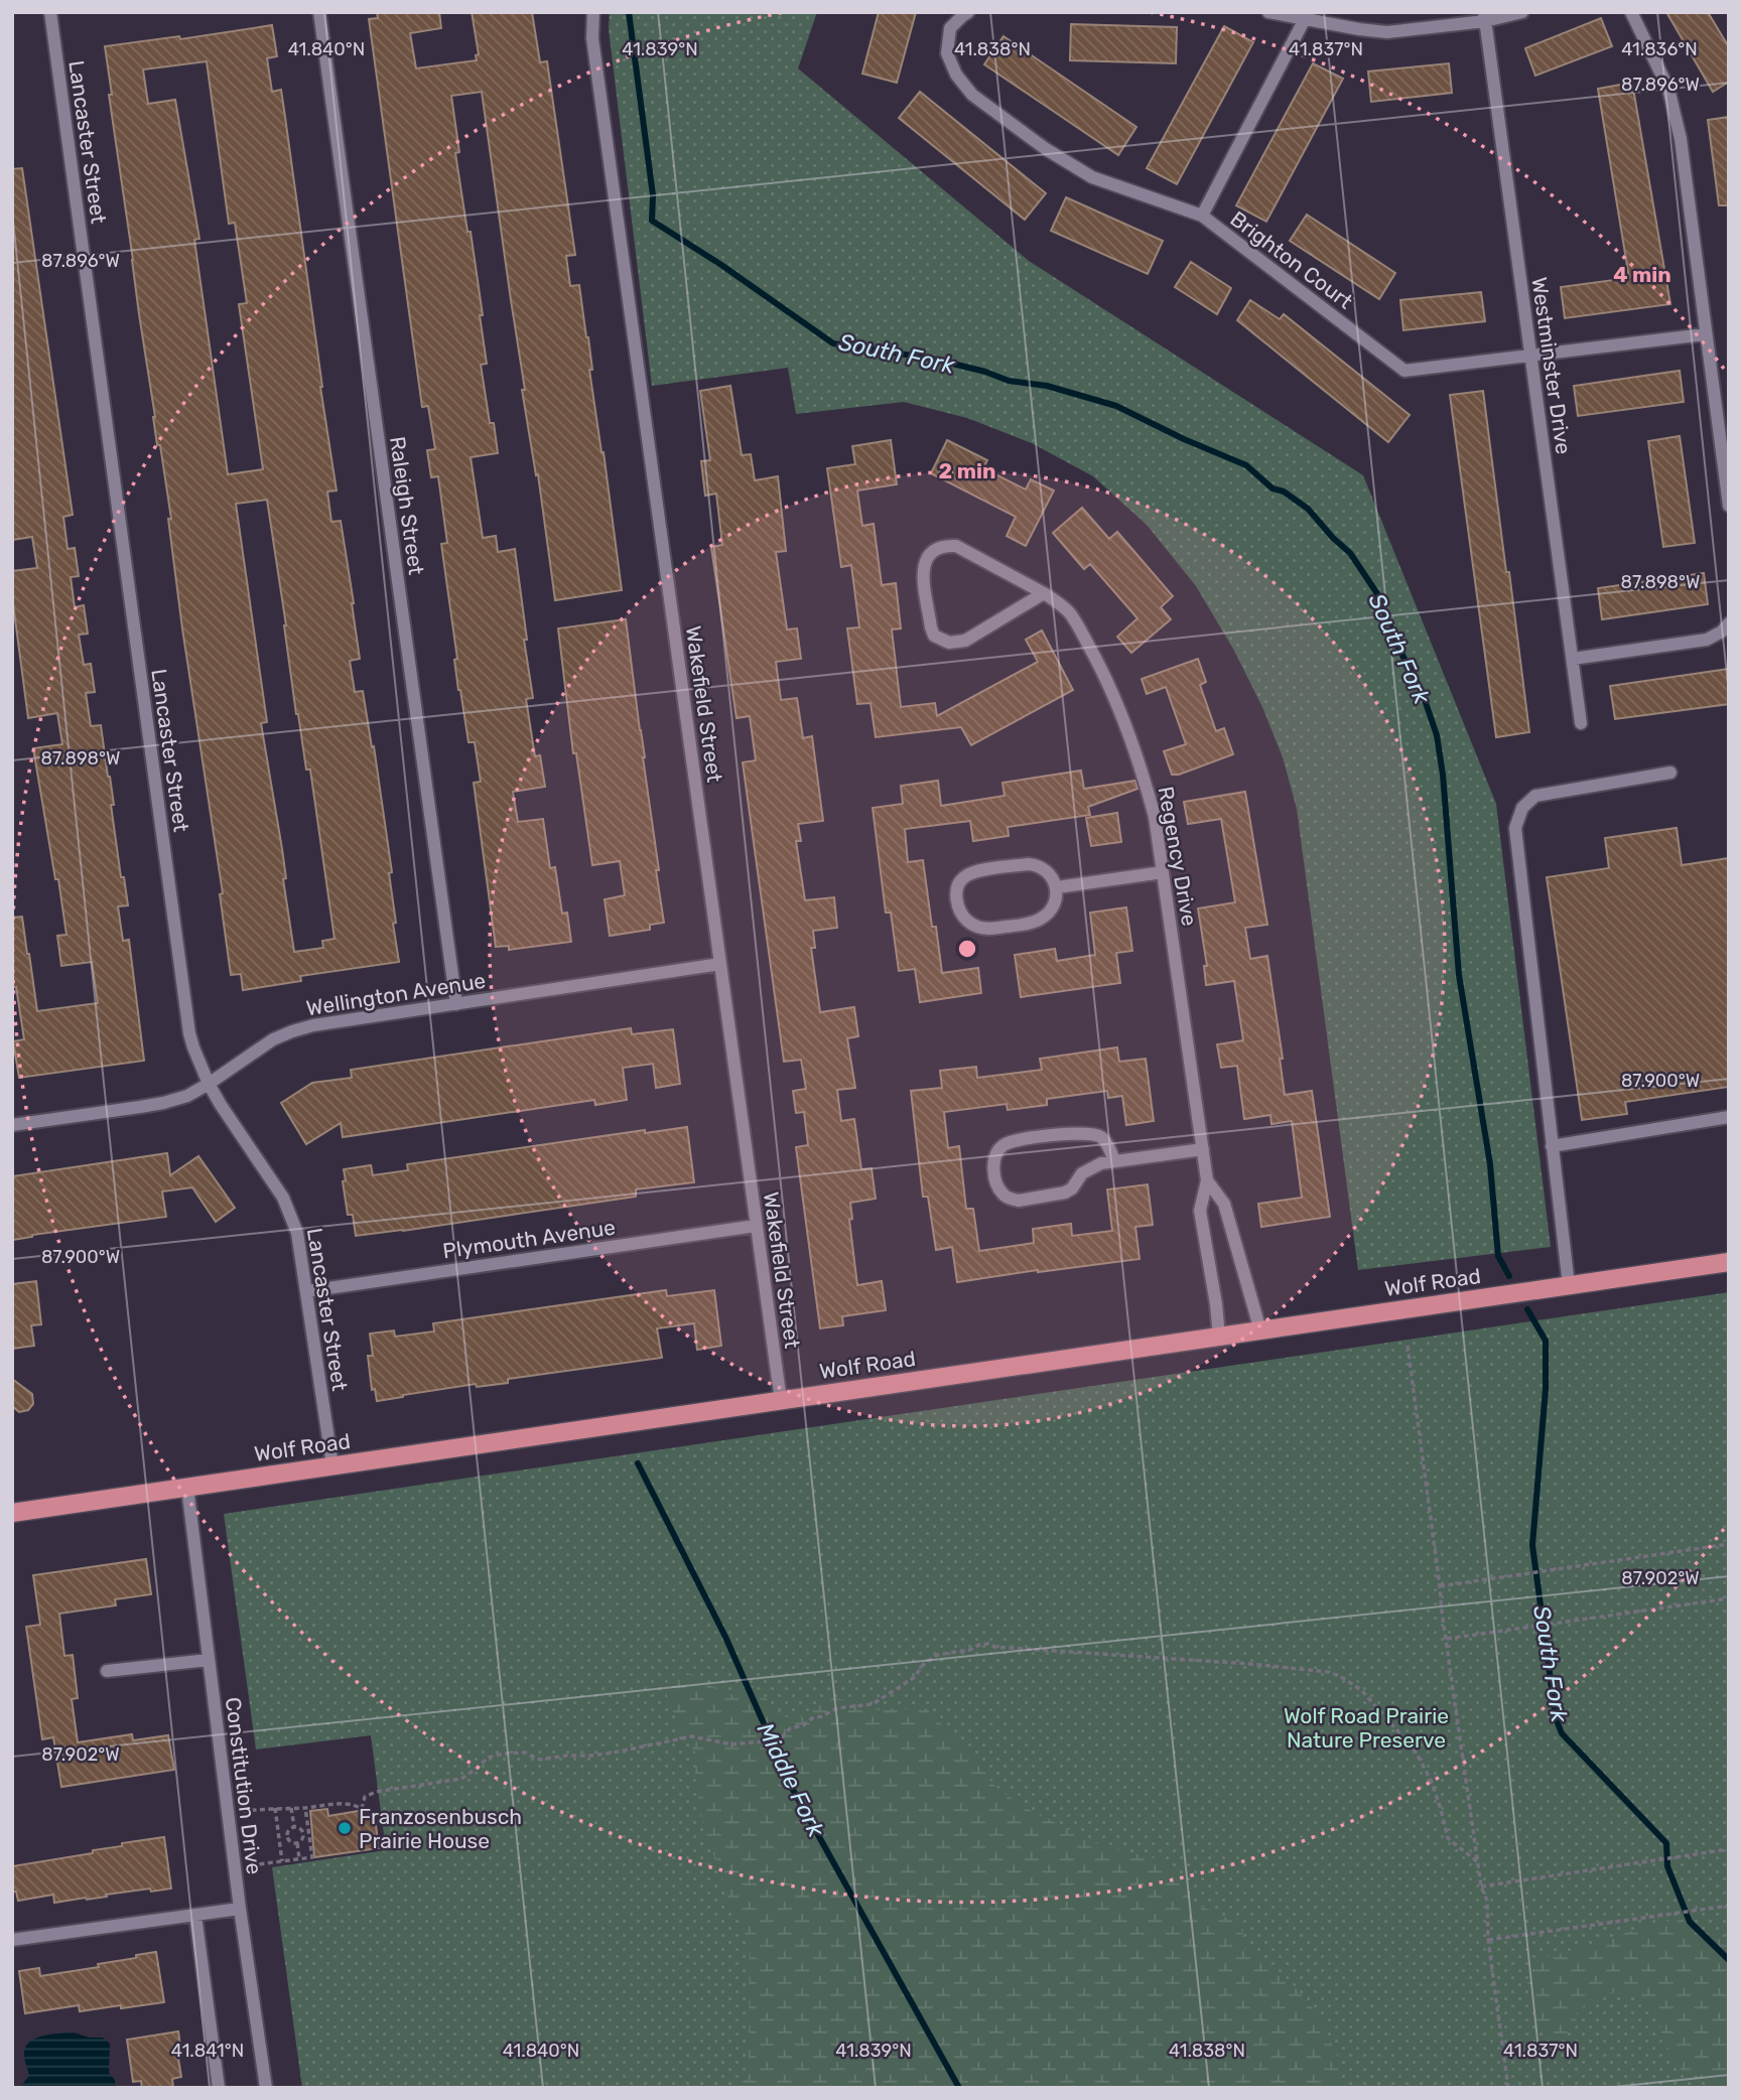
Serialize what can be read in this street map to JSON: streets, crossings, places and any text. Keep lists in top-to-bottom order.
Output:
{
  "streets": {
    "main road": ["Wolf Road"],
    "street": [
      "Lancaster Street",
      "Brighton Court",
      "Westminster Drive",
      "Raleigh Street",
      "Wakefield Street",
      "Regency Drive",
      "Wellington Avenue",
      "Plymouth Avenue",
      "Constitution Drive"
    ]
  },
  "crossings": [
    ["Lancaster Street", "Wellington Avenue"],
    ["Lancaster Street", "Plymouth Avenue"],
    ["Lancaster Street", "Wolf Road"],
    ["Brighton Court", "Westminster Drive"],
    ["Raleigh Street", "Wellington Avenue"],
    ["Wakefield Street", "Wellington Avenue"],
    ["Wakefield Street", "Plymouth Avenue"],
    ["Wakefield Street", "Wolf Road"],
    ["Regency Drive", "Wolf Road"],
    ["Wolf Road", "Constitution Drive"]
  ],
  "water": ["South Fork", "Middle Fork"],
  "parks": ["Wolf Road Prairie Nature Preserve"],
  "places": ["Franzosenbusch Prairie House"],
  "coordinates": [
    "41.840°N",
    "41.839°N",
    "41.838°N",
    "41.837°N",
    "41.836°N",
    "87.896°W",
    "87.898°W",
    "87.900°W",
    "87.902°W",
    "41.841°N"
  ],
  "rings": ["4 min", "2 min"]
}
